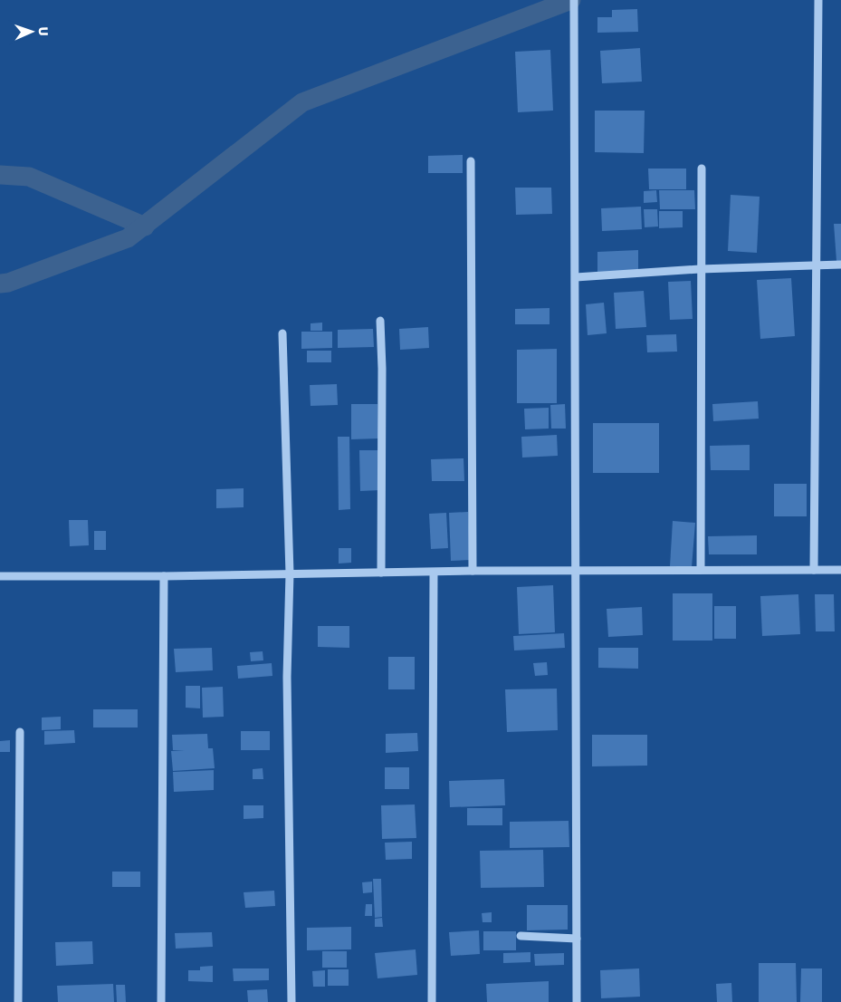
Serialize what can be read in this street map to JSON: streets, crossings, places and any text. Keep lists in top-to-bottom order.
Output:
{
  "north": "right"
}
